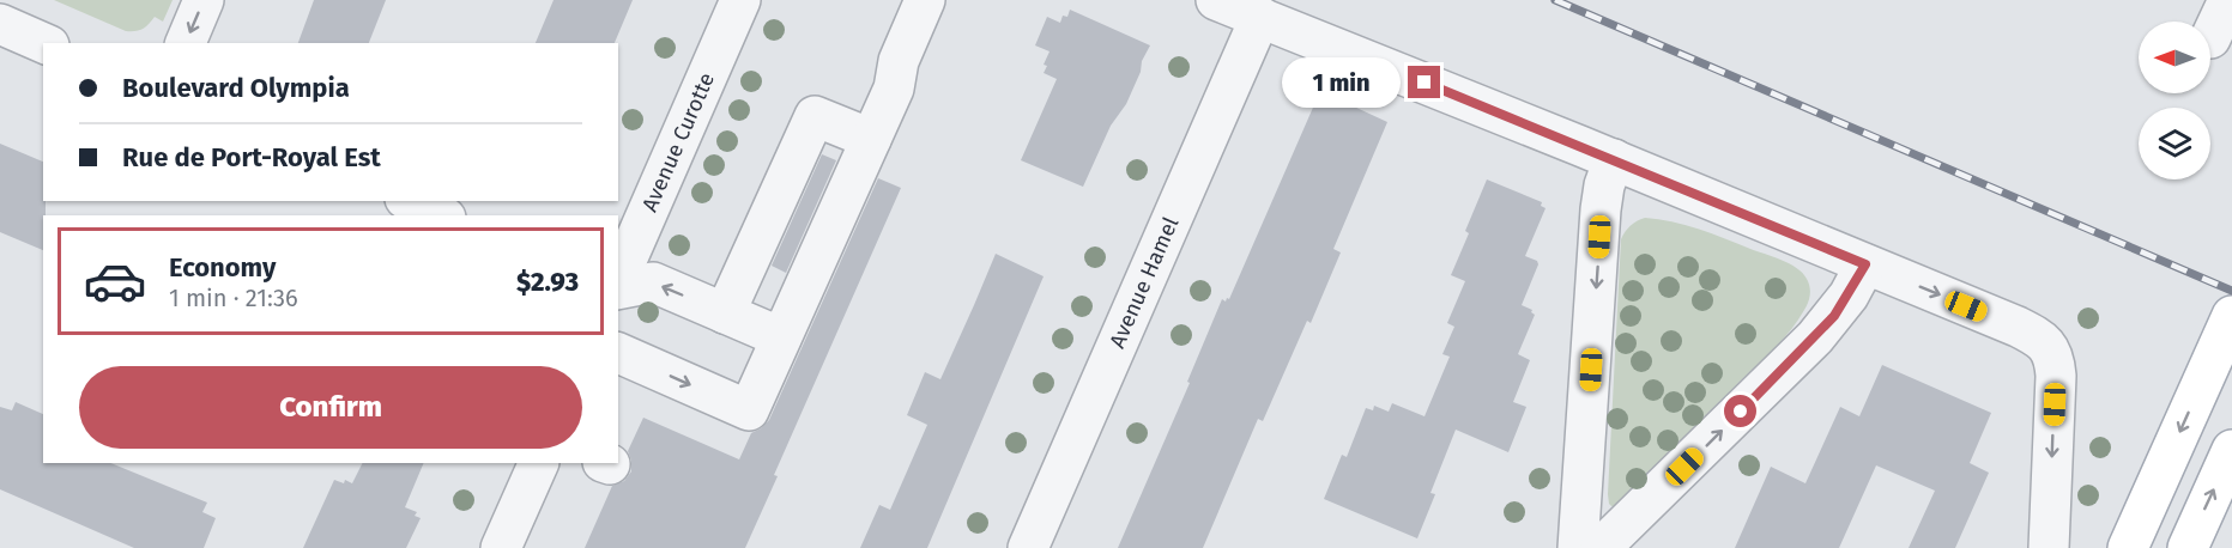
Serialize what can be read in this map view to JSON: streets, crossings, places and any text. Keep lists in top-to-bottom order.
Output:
{
  "streets": {
    "street": ["Avenue Curotte", "Avenue Hamel"]
  },
  "north": "left",
  "page": {
    "banner": ["Boulevard Olympia", "Rue de Port-Royal Est"],
    "bubble": "1 min",
    "list": [
      {
        "name": "Economy",
        "note": "1 min · 21:36",
        "value": "$2.93"
      }
    ],
    "buttons": "Confirm"
  }
}
